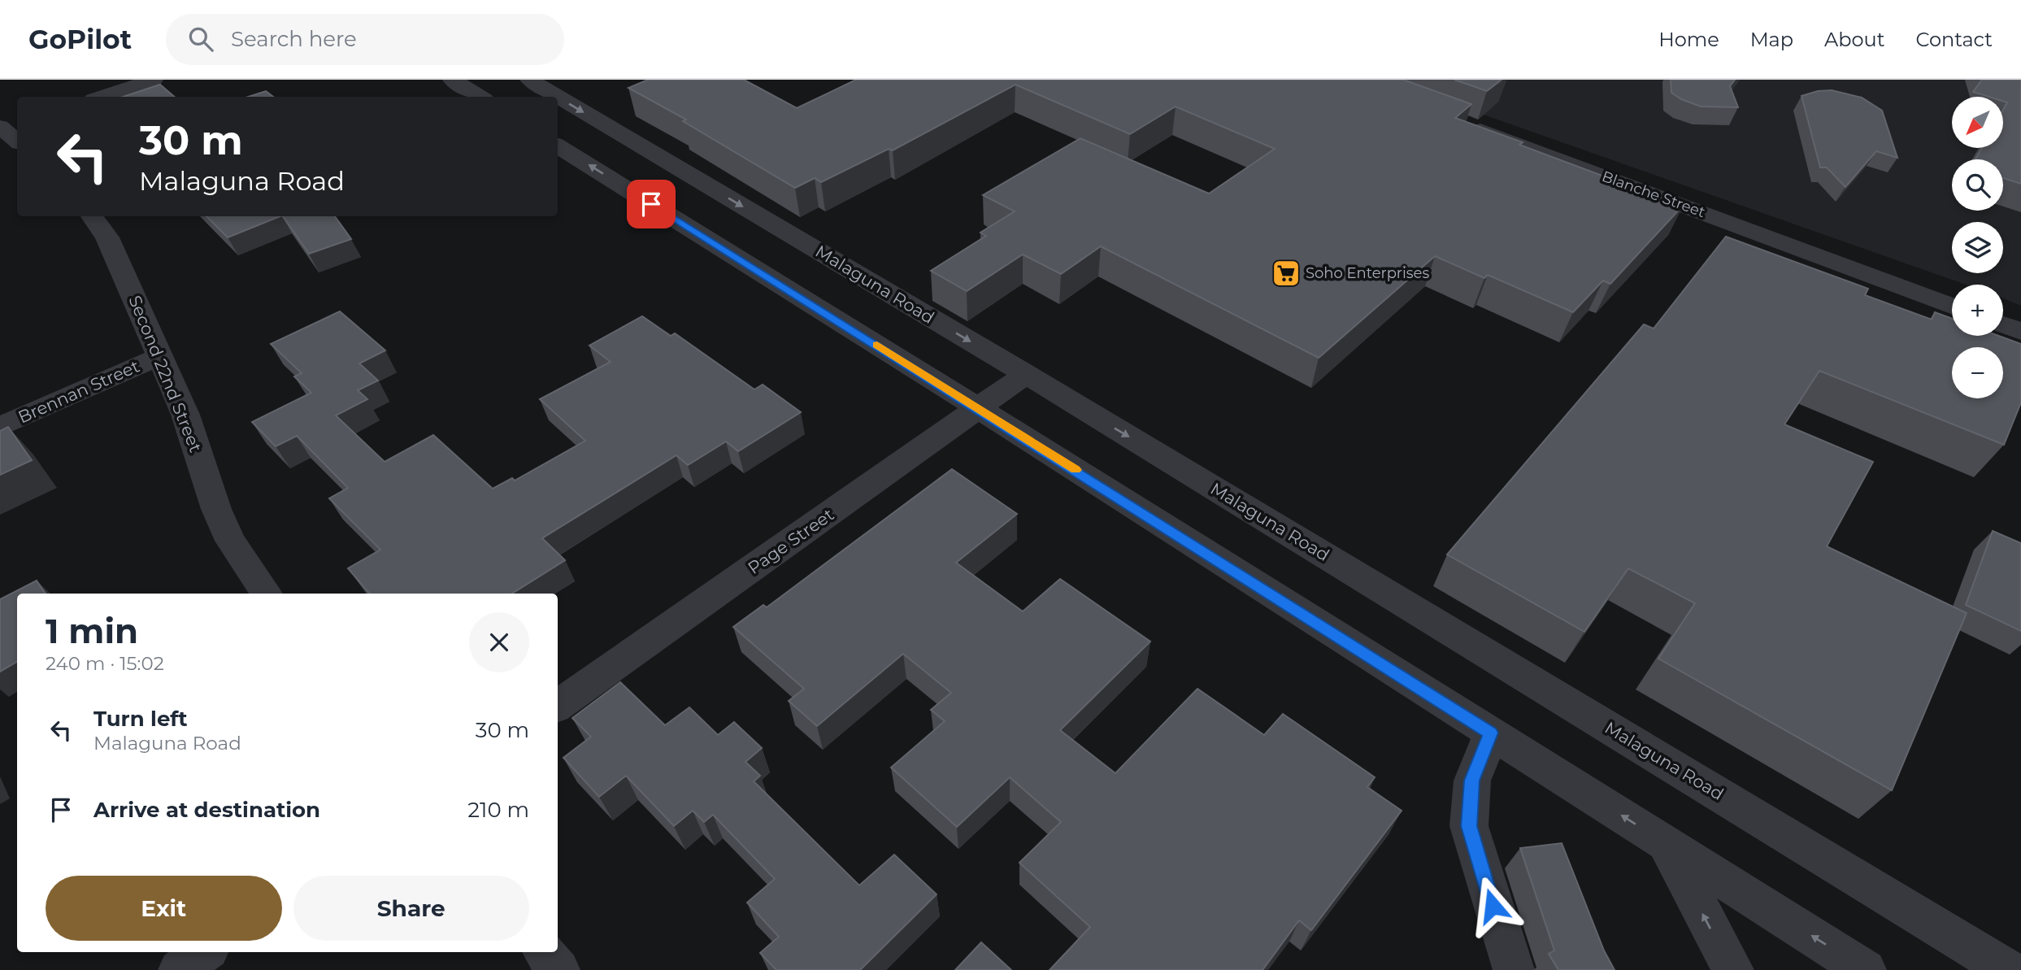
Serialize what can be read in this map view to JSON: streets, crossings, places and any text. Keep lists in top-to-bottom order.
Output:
{
  "streets": {
    "street": [
      "Blanche Street",
      "Malaguna Road",
      "Second 22nd Street",
      "Brennan Street",
      "Page Street"
    ]
  },
  "crossings": [
    ["Malaguna Road", "Page Street"],
    ["Second 22nd Street", "Brennan Street"]
  ],
  "places": {
    "supermarket": ["Soho Enterprises"]
  },
  "north": "bottom left",
  "page": {
    "header": "GoPilot",
    "search": "Search here",
    "nav": [
      "Home",
      "Map",
      "About",
      "Contact"
    ],
    "map_buttons": ["+", "−"],
    "turn": ["30 m", "Malaguna Road"],
    "heading": ["1 min", "240 m · 15:02"],
    "list": [
      {
        "name": "Turn left",
        "note": "Malaguna Road",
        "value": "30 m"
      },
      {
        "name": "Arrive at destination",
        "value": "210 m"
      }
    ],
    "buttons": ["Exit", "Share"]
  }
}
